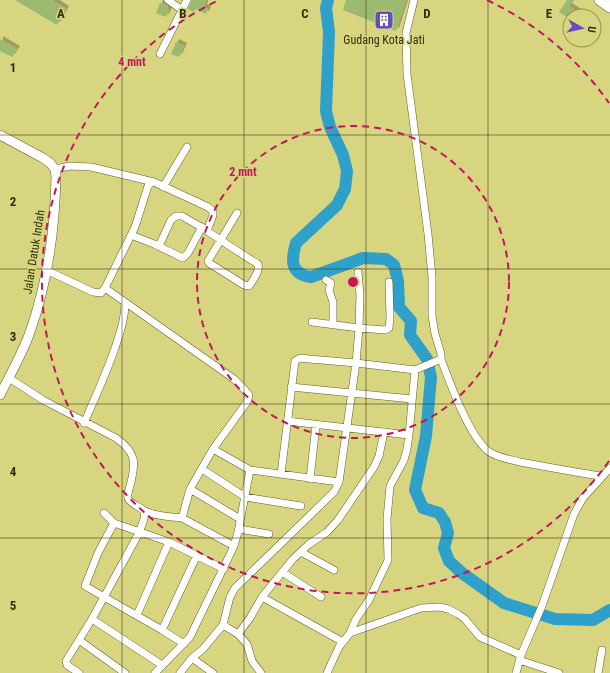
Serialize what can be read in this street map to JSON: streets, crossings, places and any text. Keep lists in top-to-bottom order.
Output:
{
  "streets": {
    "street": ["Jalan Datuk Indah"]
  },
  "places": {
    "building": ["Gudang Kota Jati"]
  },
  "north": "right",
  "grid": {
    "columns": [
      "A",
      "B",
      "C",
      "D",
      "E"
    ],
    "rows": [
      "1",
      "2",
      "3",
      "4",
      "5"
    ]
  },
  "rings": ["4 mnt", "2 mnt"]
}
